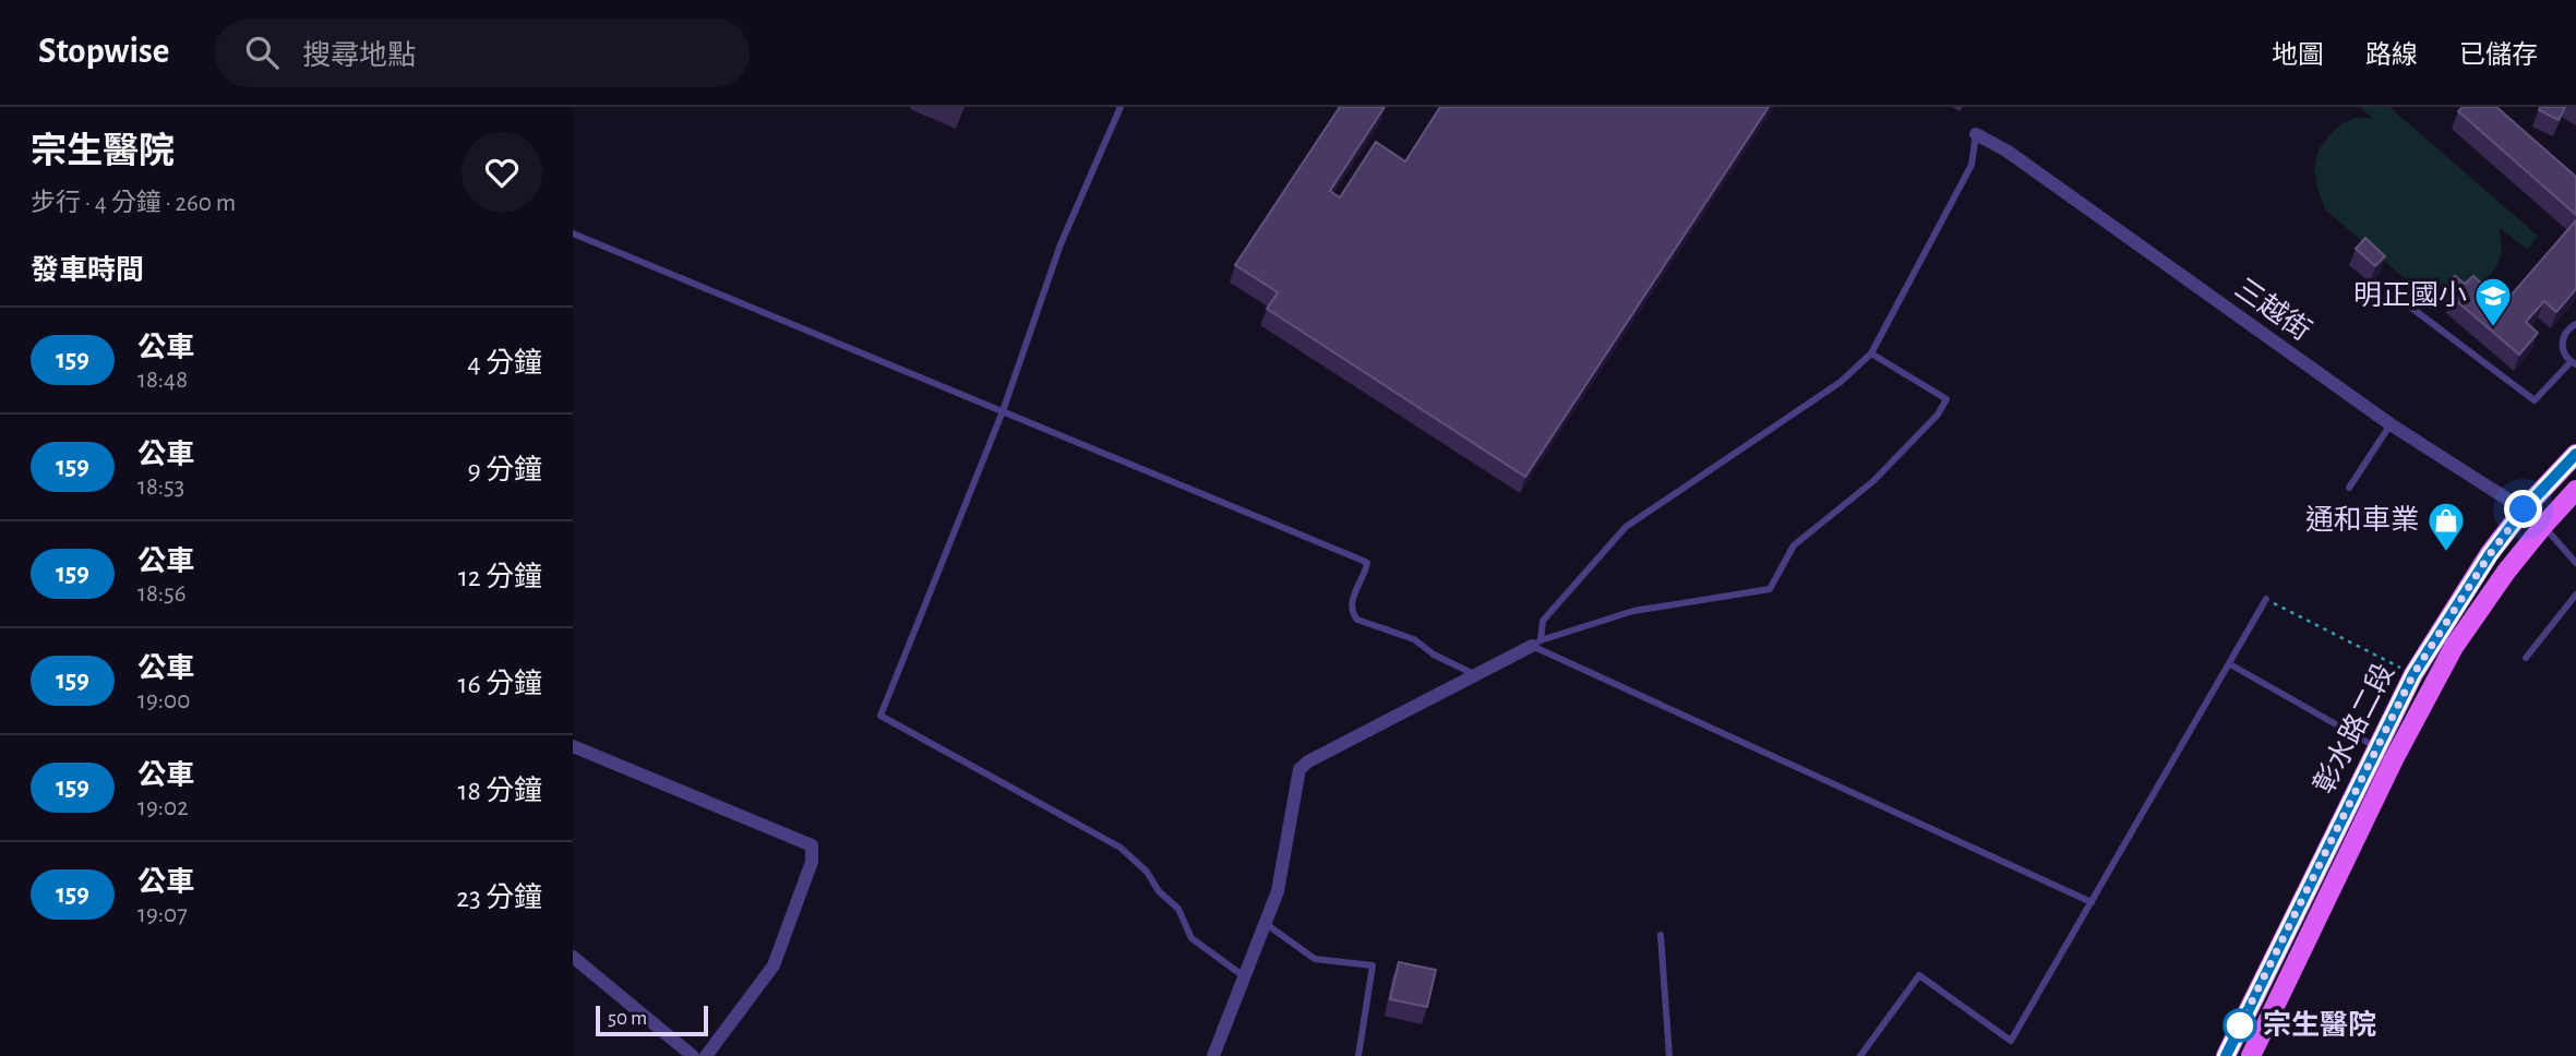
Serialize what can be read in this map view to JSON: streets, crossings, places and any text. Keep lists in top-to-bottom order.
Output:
{
  "streets": {
    "main road": ["彰水路二段"],
    "street": ["三越街"]
  },
  "crossings": [
    ["三越街", "彰水路二段"]
  ],
  "places": {
    "school or university": ["明正國小"],
    "shop": ["通和車業"],
    "other": ["宗生醫院"]
  },
  "lines": ["bus line 159"],
  "scale_bar": "50 m",
  "page": {
    "header": "Stopwise",
    "search": "搜尋地點",
    "nav": ["地圖", "路線", "已儲存"],
    "heading": [
      ["宗生醫院", "步行 · 4 分鐘 · 260 m"],
      "發車時間"
    ],
    "list": [
      {
        "mark": "159",
        "name": "公車",
        "note": "18:48",
        "value": "4 分鐘"
      },
      {
        "mark": "159",
        "name": "公車",
        "note": "18:53",
        "value": "9 分鐘"
      },
      {
        "mark": "159",
        "name": "公車",
        "note": "18:56",
        "value": "12 分鐘"
      },
      {
        "mark": "159",
        "name": "公車",
        "note": "19:00",
        "value": "16 分鐘"
      },
      {
        "mark": "159",
        "name": "公車",
        "note": "19:02",
        "value": "18 分鐘"
      },
      {
        "mark": "159",
        "name": "公車",
        "note": "19:07",
        "value": "23 分鐘"
      }
    ],
    "scale": "50 m"
  }
}
